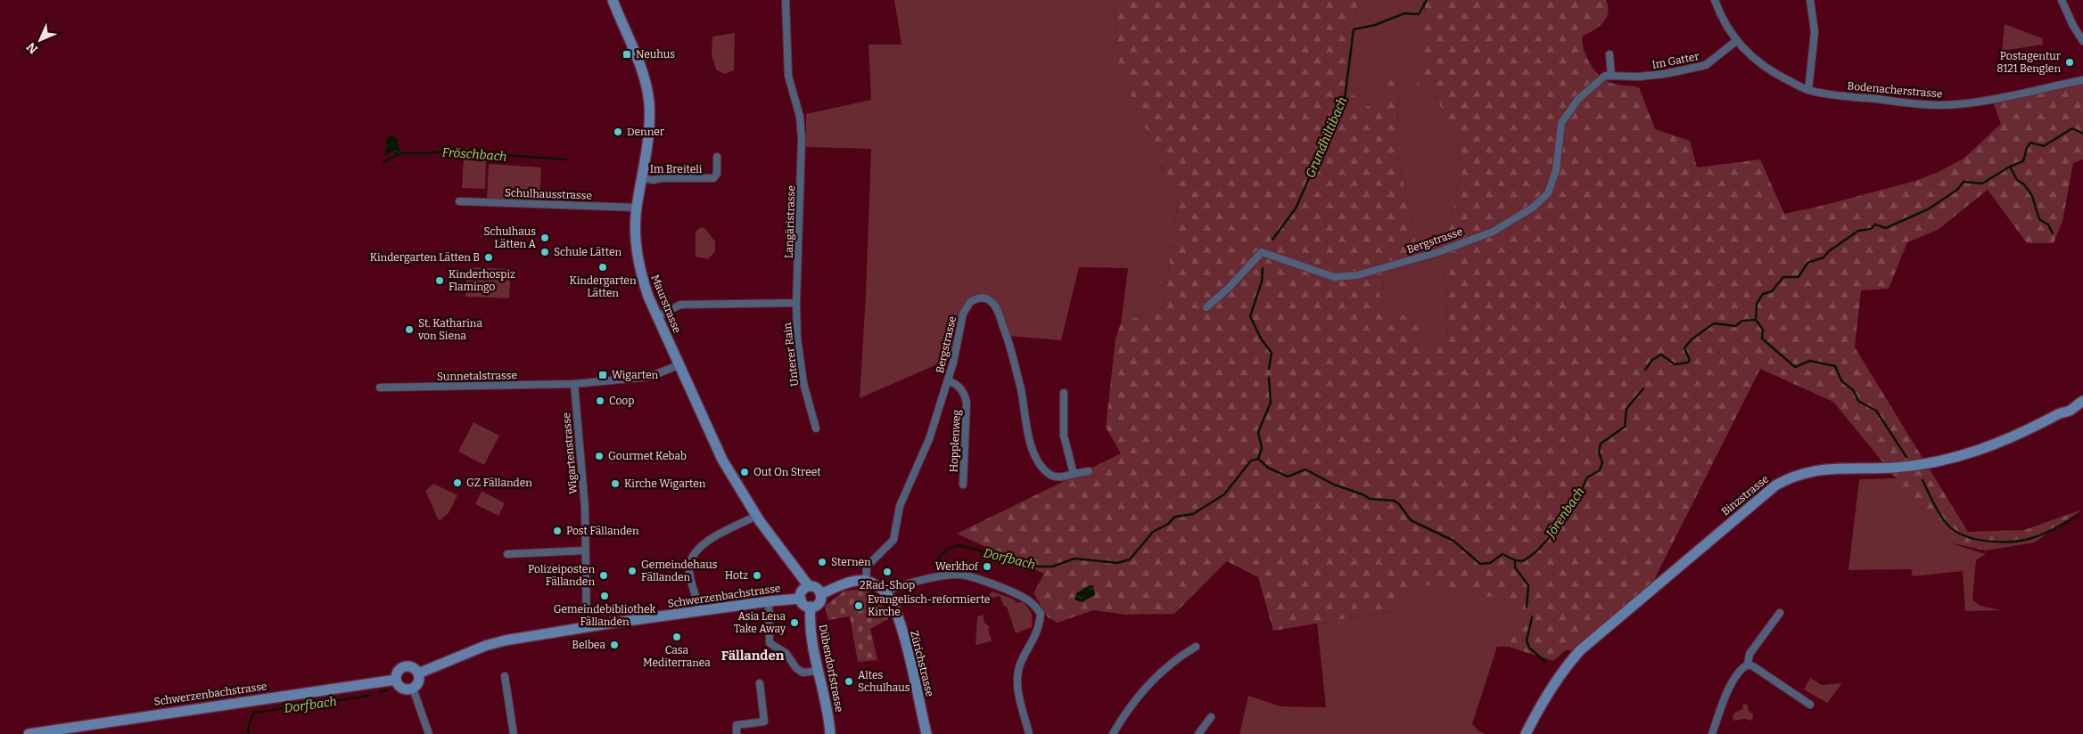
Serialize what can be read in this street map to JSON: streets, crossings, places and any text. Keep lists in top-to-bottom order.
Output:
{
  "streets": {
    "main road": [
      "Maurstrasse",
      "Binzstrasse",
      "Schwerzenbachstrasse",
      "Zürichstrasse",
      "Dübendorfstrasse"
    ],
    "street": [
      "Im Gatter",
      "Bodenacherstrasse",
      "Im Breiteli",
      "Schulhausstrasse",
      "Langäristrasse",
      "Bergstrasse",
      "Unterer Rain",
      "Sunnetalstrasse",
      "Hopplenweg",
      "Wigartenstrasse"
    ]
  },
  "crossings": [
    ["Im Gatter", "Bodenacherstrasse"],
    ["Im Gatter", "Bergstrasse"],
    ["Im Breiteli", "Maurstrasse"],
    ["Schulhausstrasse", "Maurstrasse"],
    ["Langäristrasse", "Unterer Rain"],
    ["Bergstrasse", "Hopplenweg"],
    ["Maurstrasse", "Schwerzenbachstrasse"],
    ["Maurstrasse", "Dübendorfstrasse"],
    ["Sunnetalstrasse", "Wigartenstrasse"],
    ["Wigartenstrasse", "Schwerzenbachstrasse"],
    ["Schwerzenbachstrasse", "Dübendorfstrasse"]
  ],
  "districts": ["Fällanden"],
  "water": [
    "Grundhiltibach",
    "Fröschbach",
    "Jörenbach",
    "Dorfbach"
  ],
  "places": {
    "transit": ["Neuhus", "Wigarten"],
    "other": [
      "Postagentur 8121 Benglen",
      "Denner",
      "Schulhaus Lätten A",
      "Schule Lätten",
      "Kindergarten Lätten B",
      "Kindergarten Lätten",
      "Kinderhospiz Flamingo",
      "St. Katharina von Siena",
      "Coop",
      "Gourmet Kebab",
      "Out On Street",
      "GZ Fällanden",
      "Kirche Wigarten",
      "Post Fällanden",
      "Sternen",
      "Werkhof",
      "Gemeindehaus Fällanden",
      "2Rad-Shop",
      "Polizeiposten Fällanden",
      "Hotz",
      "Gemeindebibliothek Fällanden",
      "Evangelisch-reformierte Kirche",
      "Asia Lena Take Away",
      "Casa Mediterranea",
      "Belbea",
      "Altes Schulhaus"
    ]
  },
  "north": "bottom left"
}
